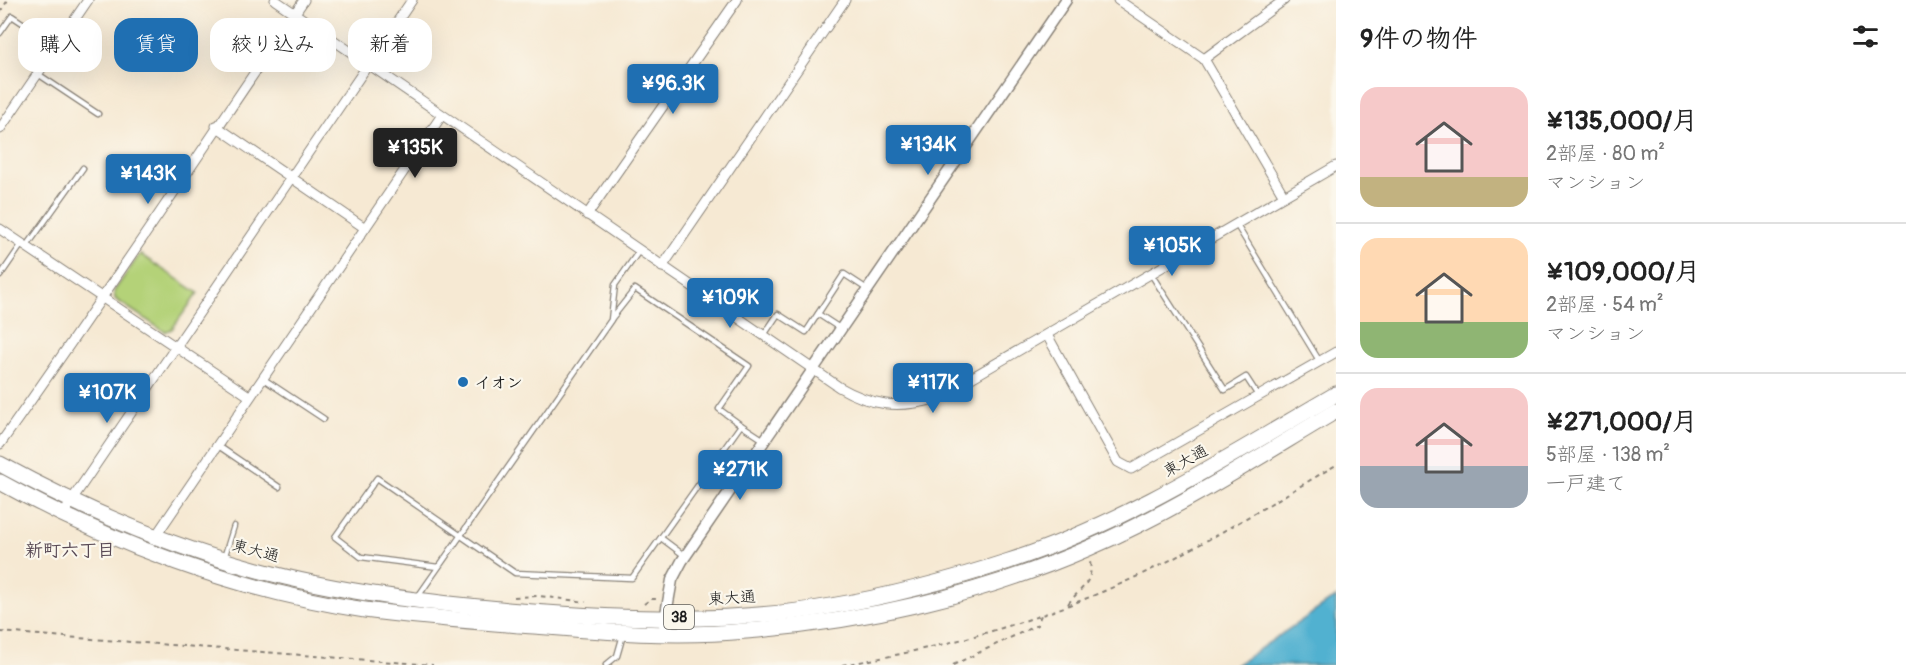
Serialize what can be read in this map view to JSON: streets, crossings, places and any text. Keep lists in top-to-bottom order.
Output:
{
  "streets": {
    "highway": ["東大通", "38"]
  },
  "districts": ["新町六丁目"],
  "places": ["イオン"],
  "page": {
    "heading": "9件の物件",
    "chip": [
      "購入",
      "賃貸",
      "絞り込み",
      "新着"
    ],
    "price": [
      "¥96.3K",
      "¥134K",
      "¥135K",
      "¥143K",
      "¥105K",
      "¥109K",
      "¥117K",
      "¥107K",
      "¥271K"
    ],
    "list": [
      {
        "name": "¥135,000/月",
        "note": "2部屋 · 80 m² · マンション"
      },
      {
        "name": "¥109,000/月",
        "note": "2部屋 · 54 m² · マンション"
      },
      {
        "name": "¥271,000/月",
        "note": "5部屋 · 138 m² · 一戸建て"
      }
    ]
  }
}
